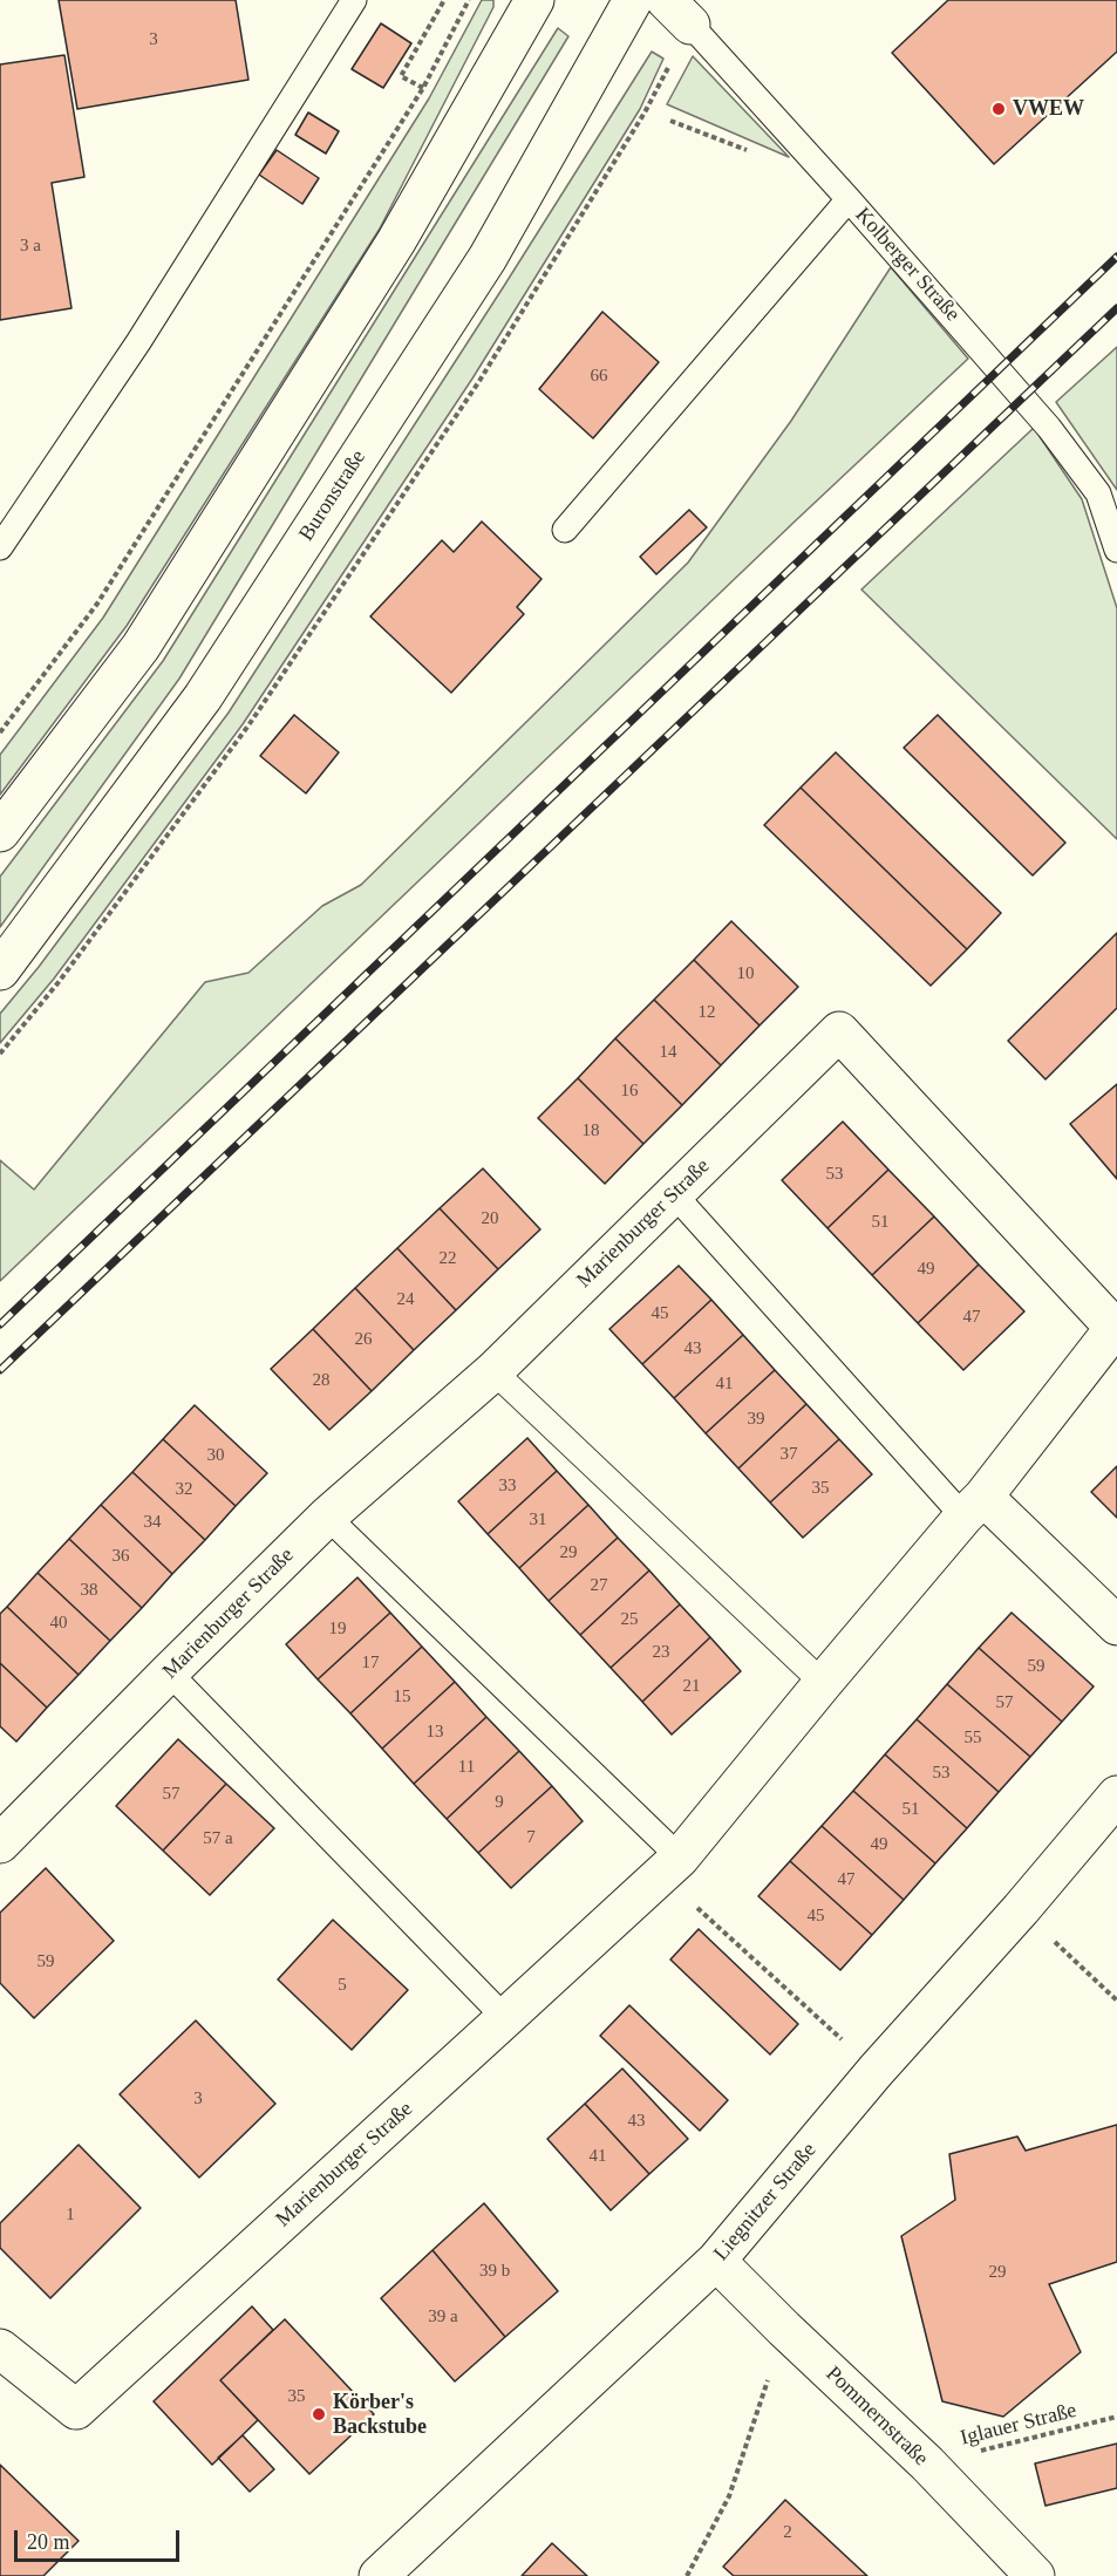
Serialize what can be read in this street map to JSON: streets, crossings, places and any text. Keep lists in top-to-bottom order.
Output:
{
  "streets": {
    "street": [
      "Buronstraße",
      "Marienburger Straße",
      "Liegnitzer Straße",
      "Pommernstraße"
    ],
    "lane": ["Kolberger Straße"],
    "path": ["Iglauer Straße"]
  },
  "crossings": [
    ["Liegnitzer Straße", "Pommernstraße"],
    ["Pommernstraße", "Iglauer Straße"]
  ],
  "places": ["VWEW", "Körber's Backstube"],
  "house_numbers": [
    "3",
    "3 a",
    "66",
    "10",
    "12",
    "14",
    "16",
    "18",
    "53",
    "20",
    "51",
    "22",
    "49",
    "24",
    "45",
    "47",
    "26",
    "43",
    "28",
    "41",
    "39",
    "37",
    "30",
    "33",
    "35",
    "32",
    "31",
    "34",
    "29",
    "36",
    "27",
    "38",
    "25",
    "40",
    "19",
    "23",
    "17",
    "59",
    "21",
    "15",
    "57",
    "13",
    "55",
    "11",
    "53",
    "57",
    "9",
    "51",
    "7",
    "57 a",
    "49",
    "47",
    "45",
    "59",
    "5",
    "3",
    "43",
    "41",
    "1",
    "39 b",
    "29",
    "39 a",
    "35",
    "2"
  ],
  "scale_bar": "20 m"
}
